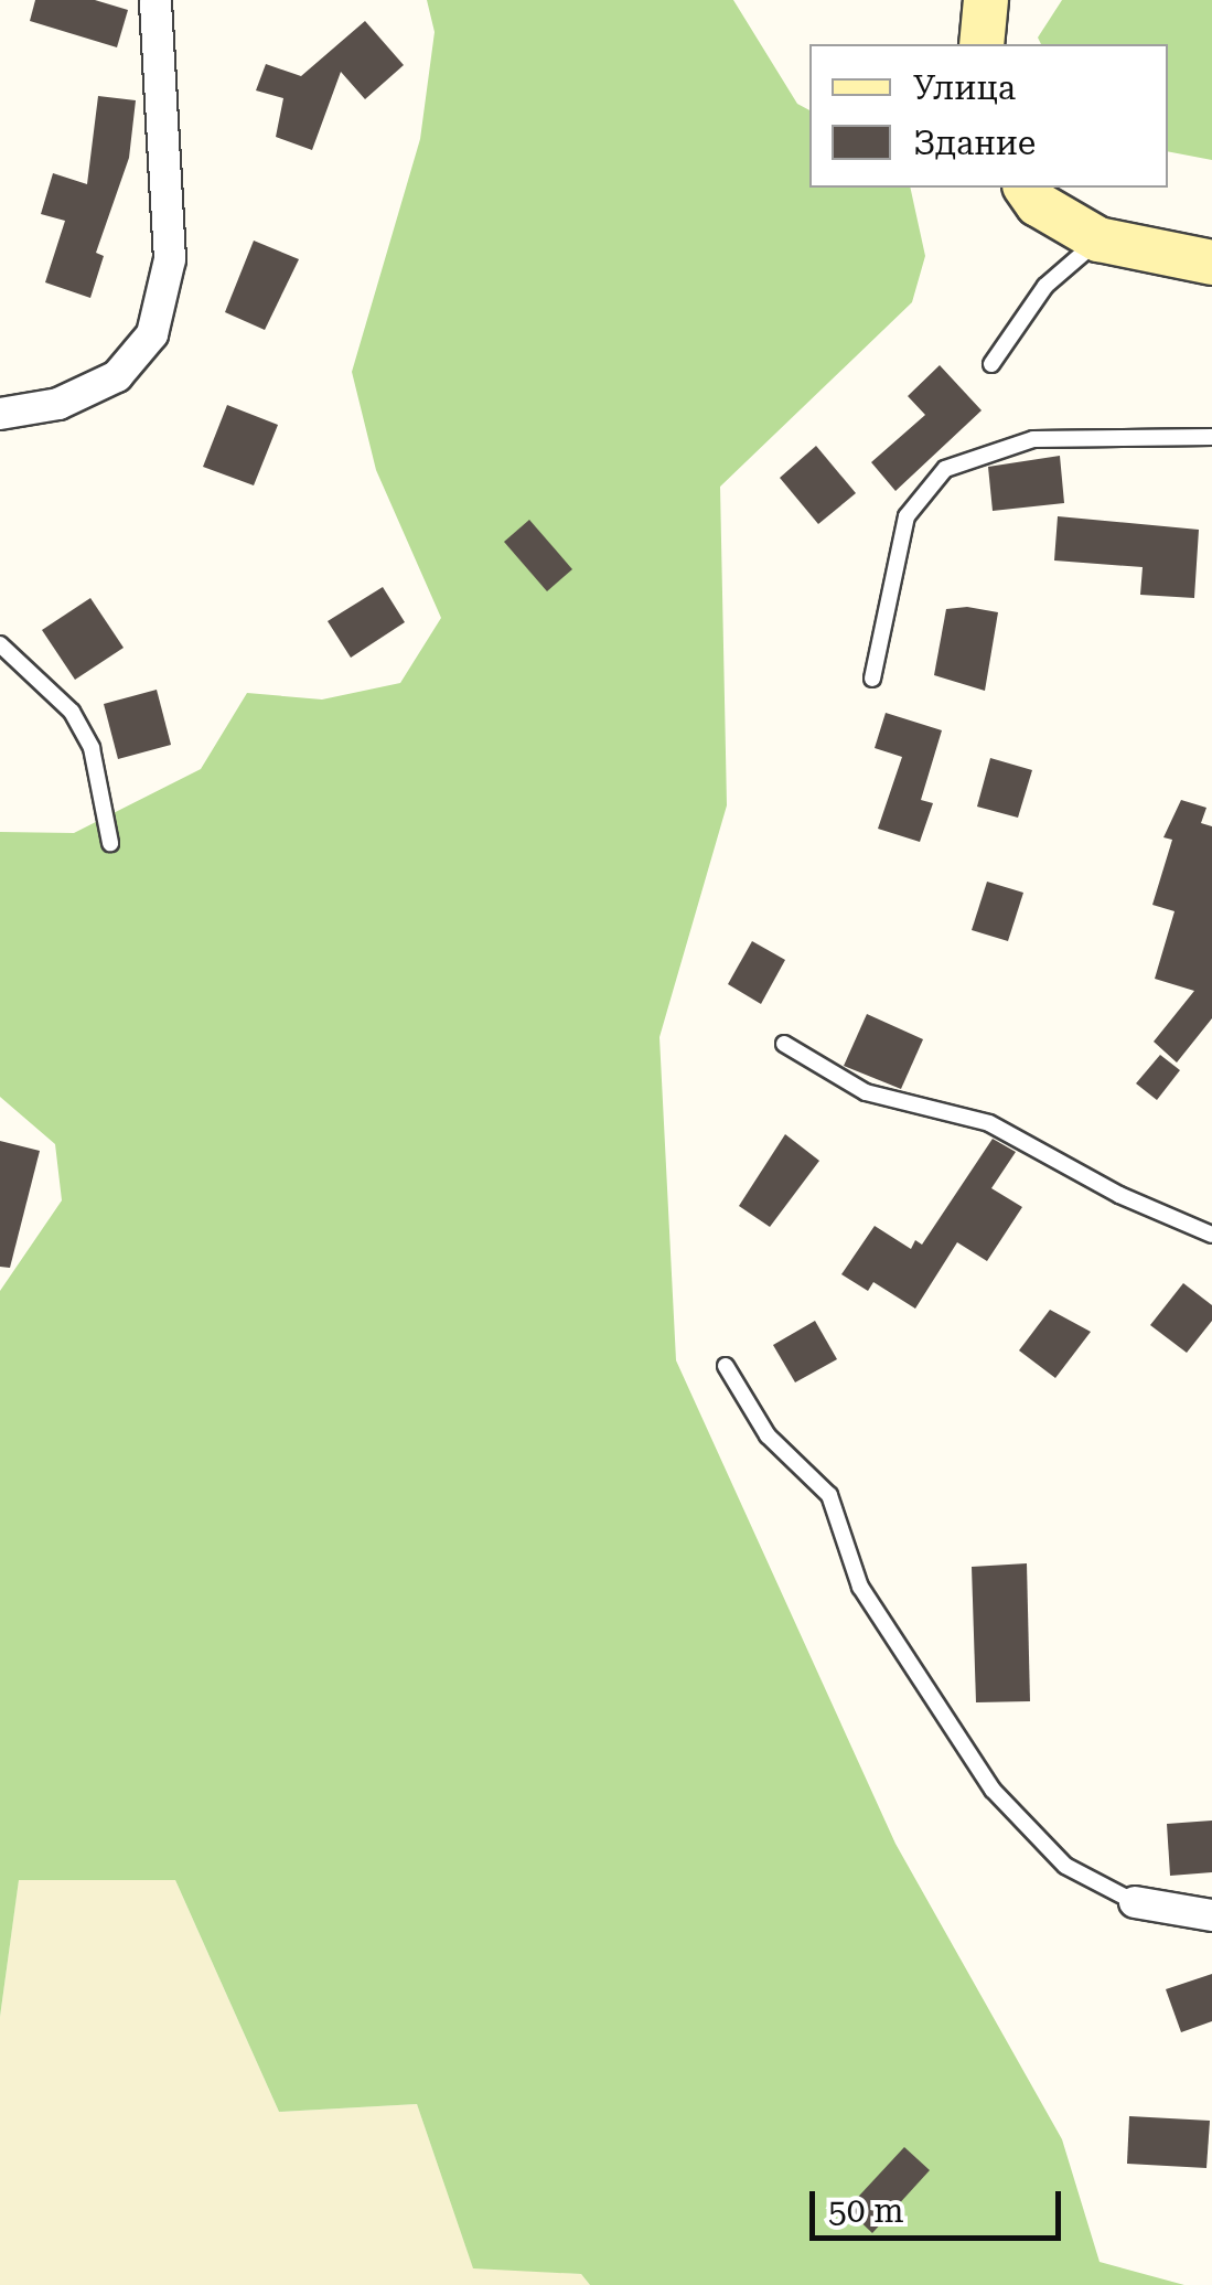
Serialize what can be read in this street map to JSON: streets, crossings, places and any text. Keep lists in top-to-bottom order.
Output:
{
  "legend": ["Улица", "Здание"],
  "scale_bar": "50 m"
}
